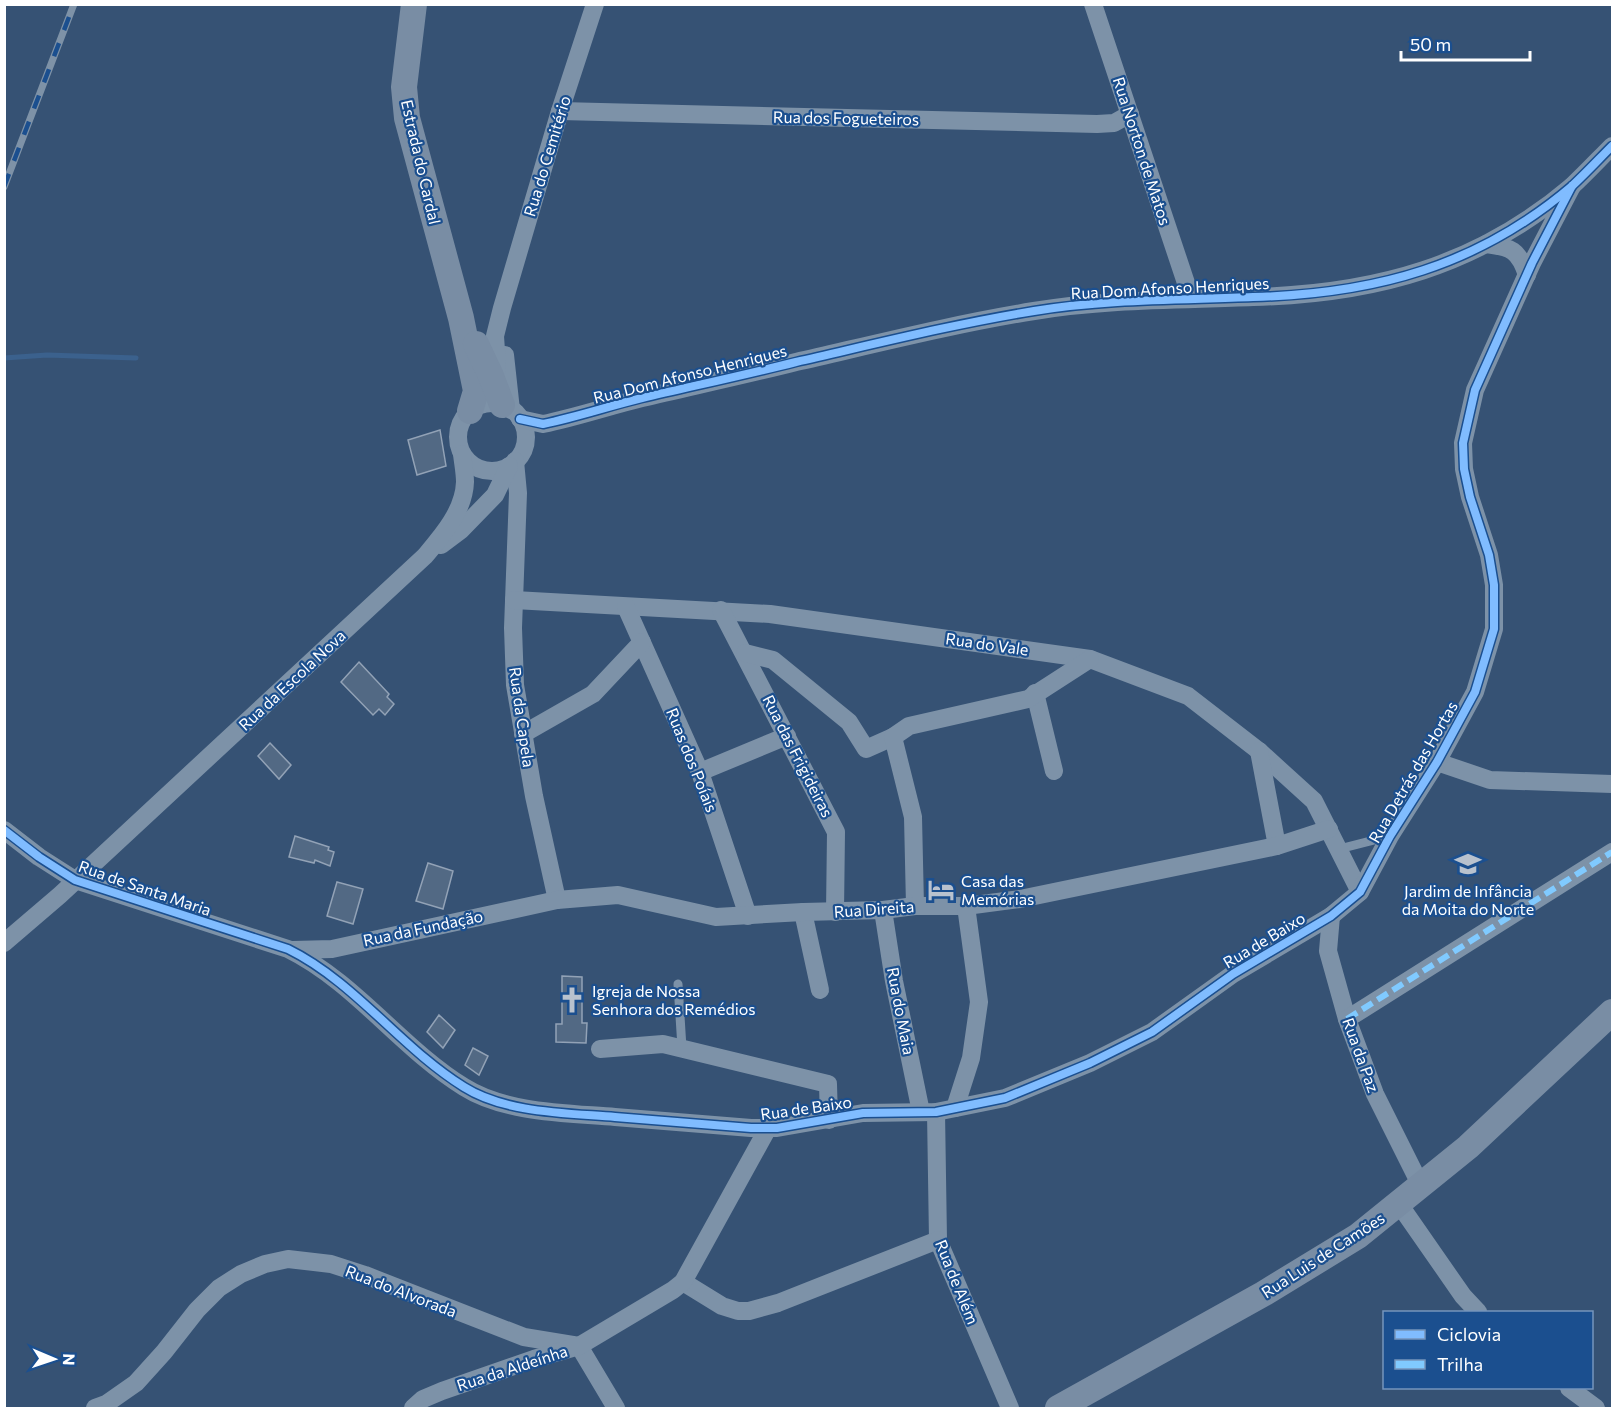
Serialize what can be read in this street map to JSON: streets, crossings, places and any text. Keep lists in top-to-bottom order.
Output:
{
  "streets": {
    "street": [
      "Rua dos Fogueteiros",
      "Rua Norton de Matos",
      "Rua do Cemitério",
      "Estrada do Cardal",
      "Rua Dom Afonso Henriques",
      "Rua do Vale",
      "Rua da Escola Nova",
      "Rua da Capela",
      "Rua das Frigideiras",
      "Ruas dos Poíais",
      "Rua Detrás das Hortas",
      "Rua de Santa Maria",
      "Rua Direita",
      "Rua da Fundação",
      "Rua de Baixo",
      "Rua do Maia",
      "Rua da Paz",
      "Rua Luis de Camões",
      "Rua de Além",
      "Rua do Alvorada",
      "Rua da Aldeínha"
    ]
  },
  "crossings": [
    ["Rua dos Fogueteiros", "Rua Norton de Matos"],
    ["Rua dos Fogueteiros", "Rua do Cemitério"],
    ["Rua Norton de Matos", "Rua Dom Afonso Henriques"],
    ["Rua do Cemitério", "Estrada do Cardal"],
    ["Rua do Cemitério", "Rua Dom Afonso Henriques"],
    ["Rua do Cemitério", "Rua da Escola Nova"],
    ["Rua do Cemitério", "Rua da Capela"],
    ["Estrada do Cardal", "Rua Dom Afonso Henriques"],
    ["Estrada do Cardal", "Rua da Escola Nova"],
    ["Estrada do Cardal", "Rua da Capela"],
    ["Rua Dom Afonso Henriques", "Rua da Escola Nova"],
    ["Rua Dom Afonso Henriques", "Rua da Capela"],
    ["Rua Dom Afonso Henriques", "Rua Detrás das Hortas"],
    ["Rua do Vale", "Rua da Capela"],
    ["Rua do Vale", "Rua das Frigideiras"],
    ["Rua do Vale", "Ruas dos Poíais"],
    ["Rua do Vale", "Rua Detrás das Hortas"],
    ["Rua do Vale", "Rua Direita"],
    ["Rua da Escola Nova", "Rua da Capela"],
    ["Rua da Escola Nova", "Rua de Santa Maria"],
    ["Rua da Capela", "Rua Direita"],
    ["Rua da Capela", "Rua da Fundação"],
    ["Rua das Frigideiras", "Rua Direita"],
    ["Ruas dos Poíais", "Rua Direita"],
    ["Rua Detrás das Hortas", "Rua de Baixo"],
    ["Rua Detrás das Hortas", "Rua da Paz"],
    ["Rua de Santa Maria", "Rua da Fundação"],
    ["Rua de Santa Maria", "Rua de Baixo"],
    ["Rua Direita", "Rua da Fundação"],
    ["Rua Direita", "Rua do Maia"],
    ["Rua da Fundação", "Rua de Baixo"],
    ["Rua de Baixo", "Rua do Maia"],
    ["Rua de Baixo", "Rua da Paz"],
    ["Rua de Baixo", "Rua de Além"],
    ["Rua do Maia", "Rua de Além"],
    ["Rua da Paz", "Rua Luis de Camões"],
    ["Rua do Alvorada", "Rua da Aldeínha"]
  ],
  "places": {
    "school or university": ["Jardim de Infância da Moita do Norte"],
    "hotel": ["Casa das Memórias"],
    "church": ["Igreja de Nossa Senhora dos Remédios"]
  },
  "legend": ["Ciclovia", "Trilha"],
  "scale_bar": "50 m",
  "north": "right"
}
